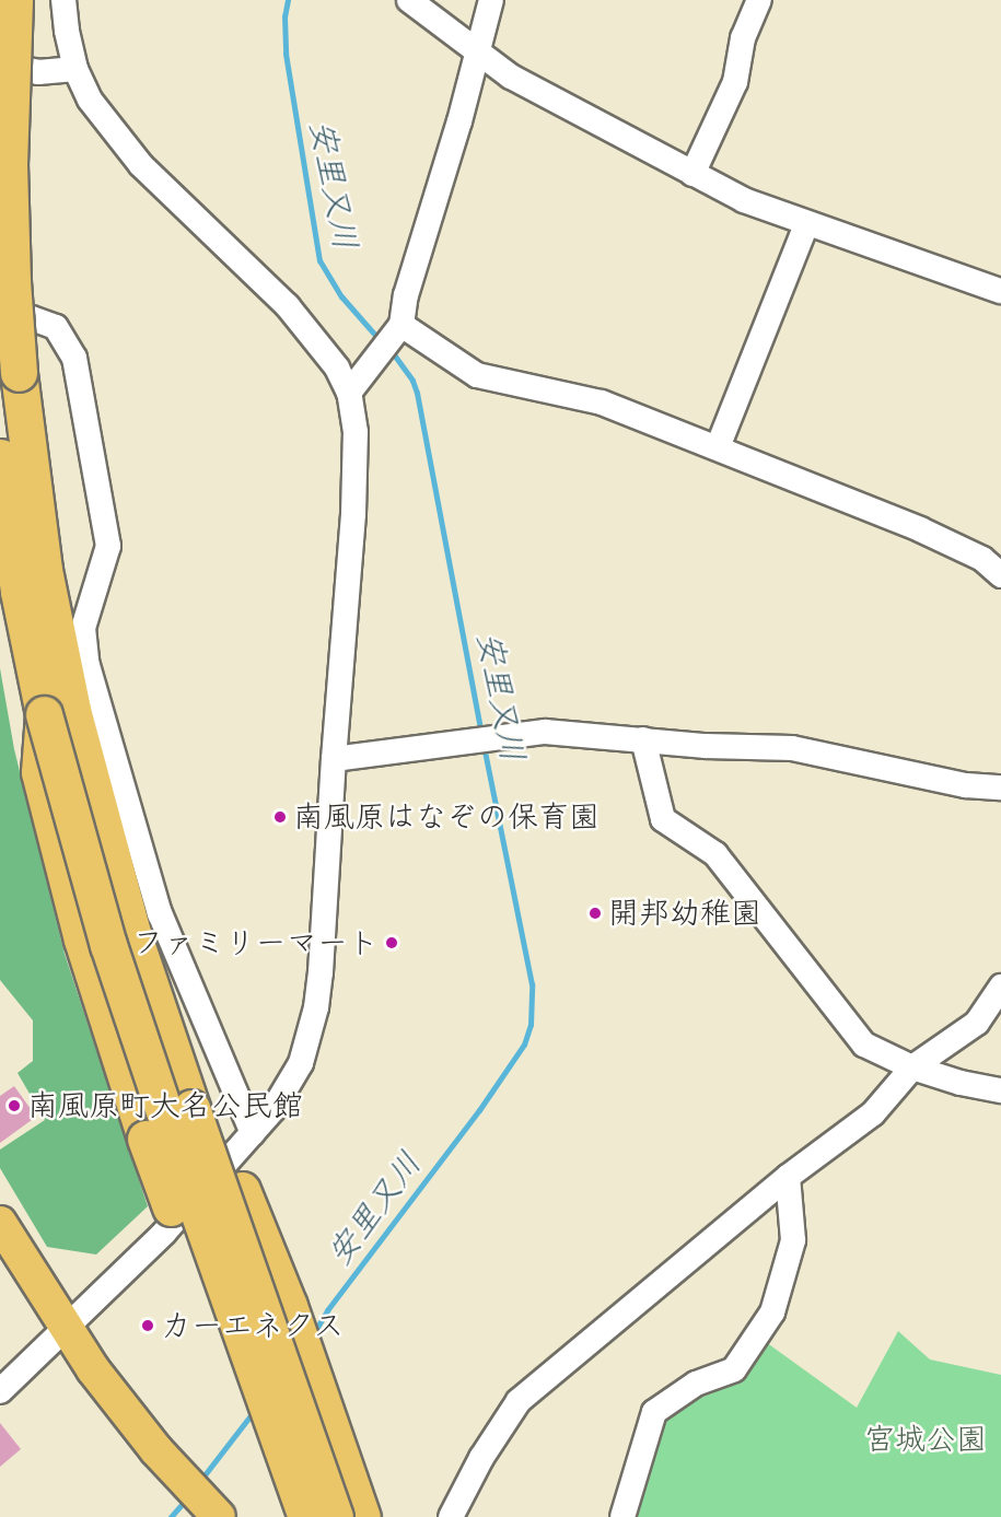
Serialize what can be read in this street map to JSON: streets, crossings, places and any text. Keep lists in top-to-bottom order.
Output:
{
  "water": ["安里又川"],
  "parks": ["宮城公園"],
  "places": [
    "南風原はなぞの保育園",
    "開邦幼稚園",
    "ファミリーマート",
    "南風原町大名公民館",
    "カーエネクス"
  ]
}
